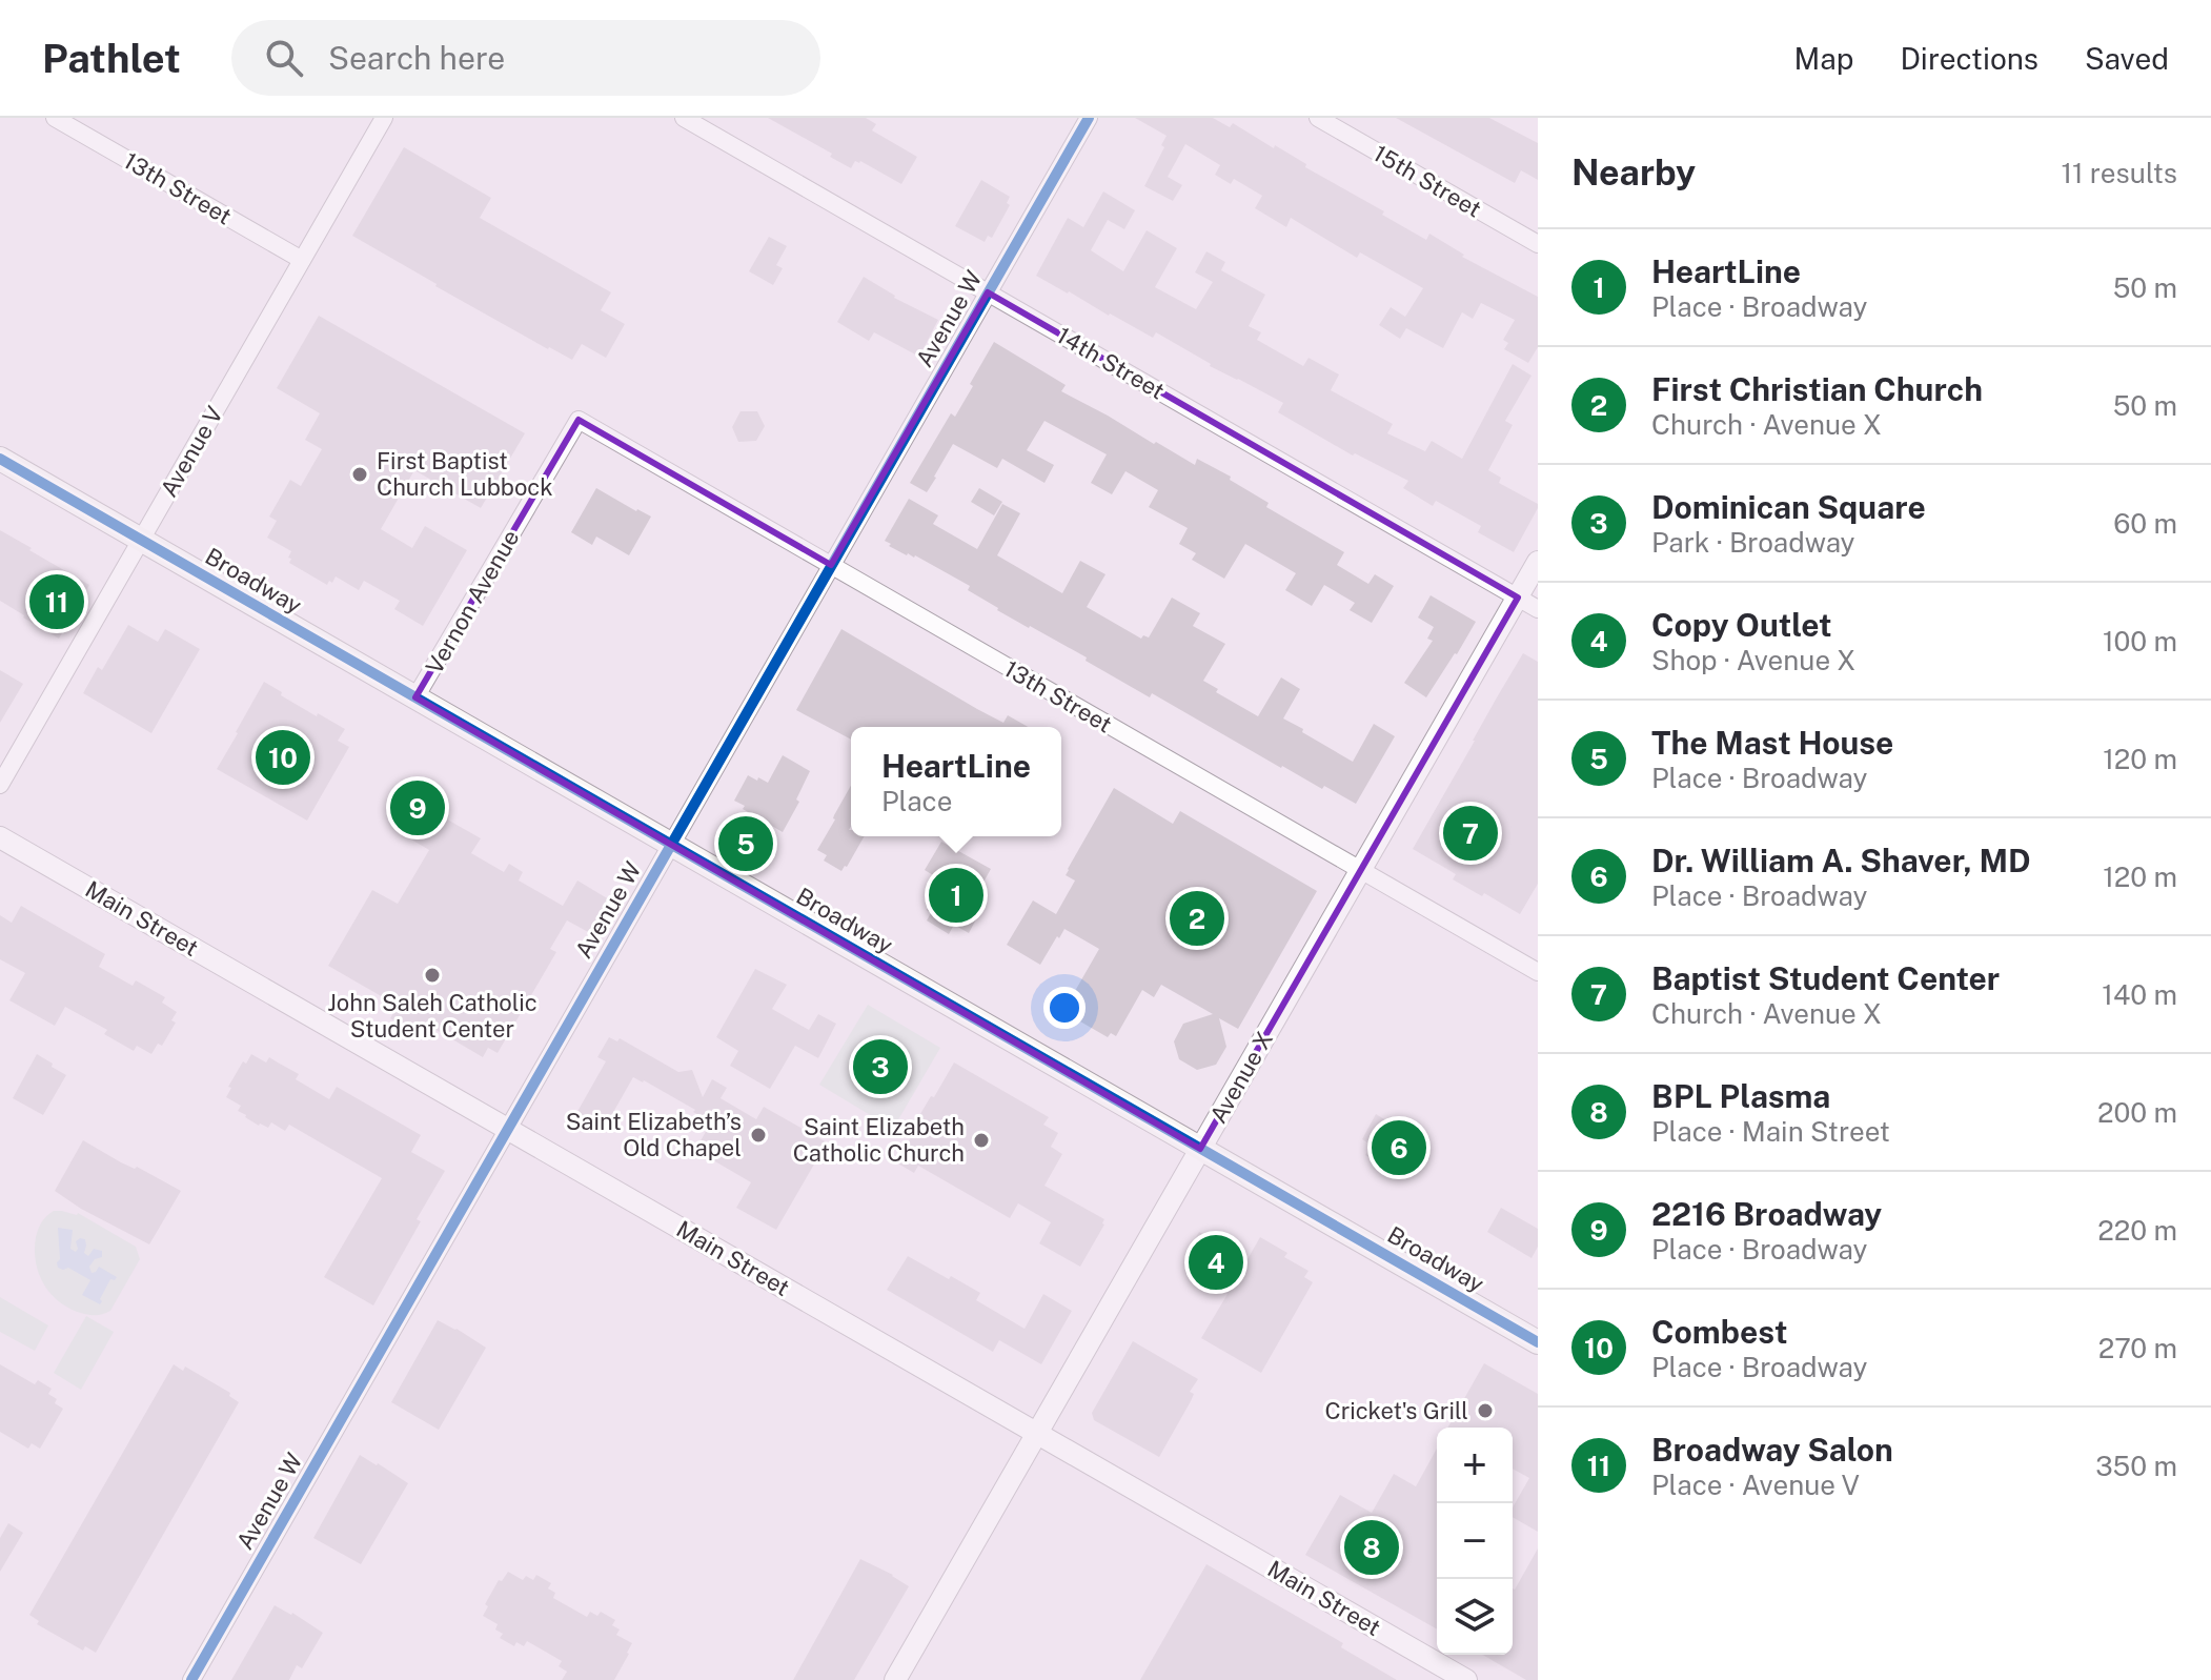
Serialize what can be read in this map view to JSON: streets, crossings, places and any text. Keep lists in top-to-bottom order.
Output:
{
  "streets": {
    "main road": ["Broadway"],
    "street": [
      "15th Street",
      "13th Street",
      "Avenue W",
      "14th Street",
      "Avenue V",
      "Vernon Avenue",
      "Main Street",
      "Avenue X"
    ]
  },
  "crossings": [
    ["13th Street", "Avenue W"],
    ["13th Street", "Avenue V"],
    ["13th Street", "Vernon Avenue"],
    ["13th Street", "Avenue X"],
    ["Avenue W", "14th Street"],
    ["Avenue W", "Broadway"],
    ["Avenue W", "Main Street"],
    ["14th Street", "Avenue X"],
    ["Avenue V", "Broadway"],
    ["Broadway", "Vernon Avenue"],
    ["Broadway", "Avenue X"],
    ["Main Street", "Avenue X"]
  ],
  "places": [
    "First Baptist Church Lubbock",
    "John Saleh Catholic Student Center",
    "Saint Elizabeth’s Old Chapel",
    "Saint Elizabeth Catholic Church",
    "Cricket's Grill"
  ],
  "page": {
    "header": "Pathlet",
    "search": "Search here",
    "nav": ["Map", "Directions", "Saved"],
    "heading": ["Nearby", "11 results"],
    "list": [
      {
        "mark": "1",
        "name": "HeartLine",
        "note": "Place · Broadway",
        "value": "50 m"
      },
      {
        "mark": "2",
        "name": "First Christian Church",
        "note": "Church · Avenue X",
        "value": "50 m"
      },
      {
        "mark": "3",
        "name": "Dominican Square",
        "note": "Park · Broadway",
        "value": "60 m"
      },
      {
        "mark": "4",
        "name": "Copy Outlet",
        "note": "Shop · Avenue X",
        "value": "100 m"
      },
      {
        "mark": "5",
        "name": "The Mast House",
        "note": "Place · Broadway",
        "value": "120 m"
      },
      {
        "mark": "6",
        "name": "Dr. William A. Shaver, MD",
        "note": "Place · Broadway",
        "value": "120 m"
      },
      {
        "mark": "7",
        "name": "Baptist Student Center",
        "note": "Church · Avenue X",
        "value": "140 m"
      },
      {
        "mark": "8",
        "name": "BPL Plasma",
        "note": "Place · Main Street",
        "value": "200 m"
      },
      {
        "mark": "9",
        "name": "2216 Broadway",
        "note": "Place · Broadway",
        "value": "220 m"
      },
      {
        "mark": "10",
        "name": "Combest",
        "note": "Place · Broadway",
        "value": "270 m"
      },
      {
        "mark": "11",
        "name": "Broadway Salon",
        "note": "Place · Avenue V",
        "value": "350 m"
      }
    ],
    "pins": [
      "11",
      "10",
      "9",
      "7",
      "5",
      "1",
      "2",
      "3",
      "6",
      "4",
      "8"
    ],
    "popup": ["HeartLine", "Place"],
    "map_buttons": ["+", "−"]
  }
}
